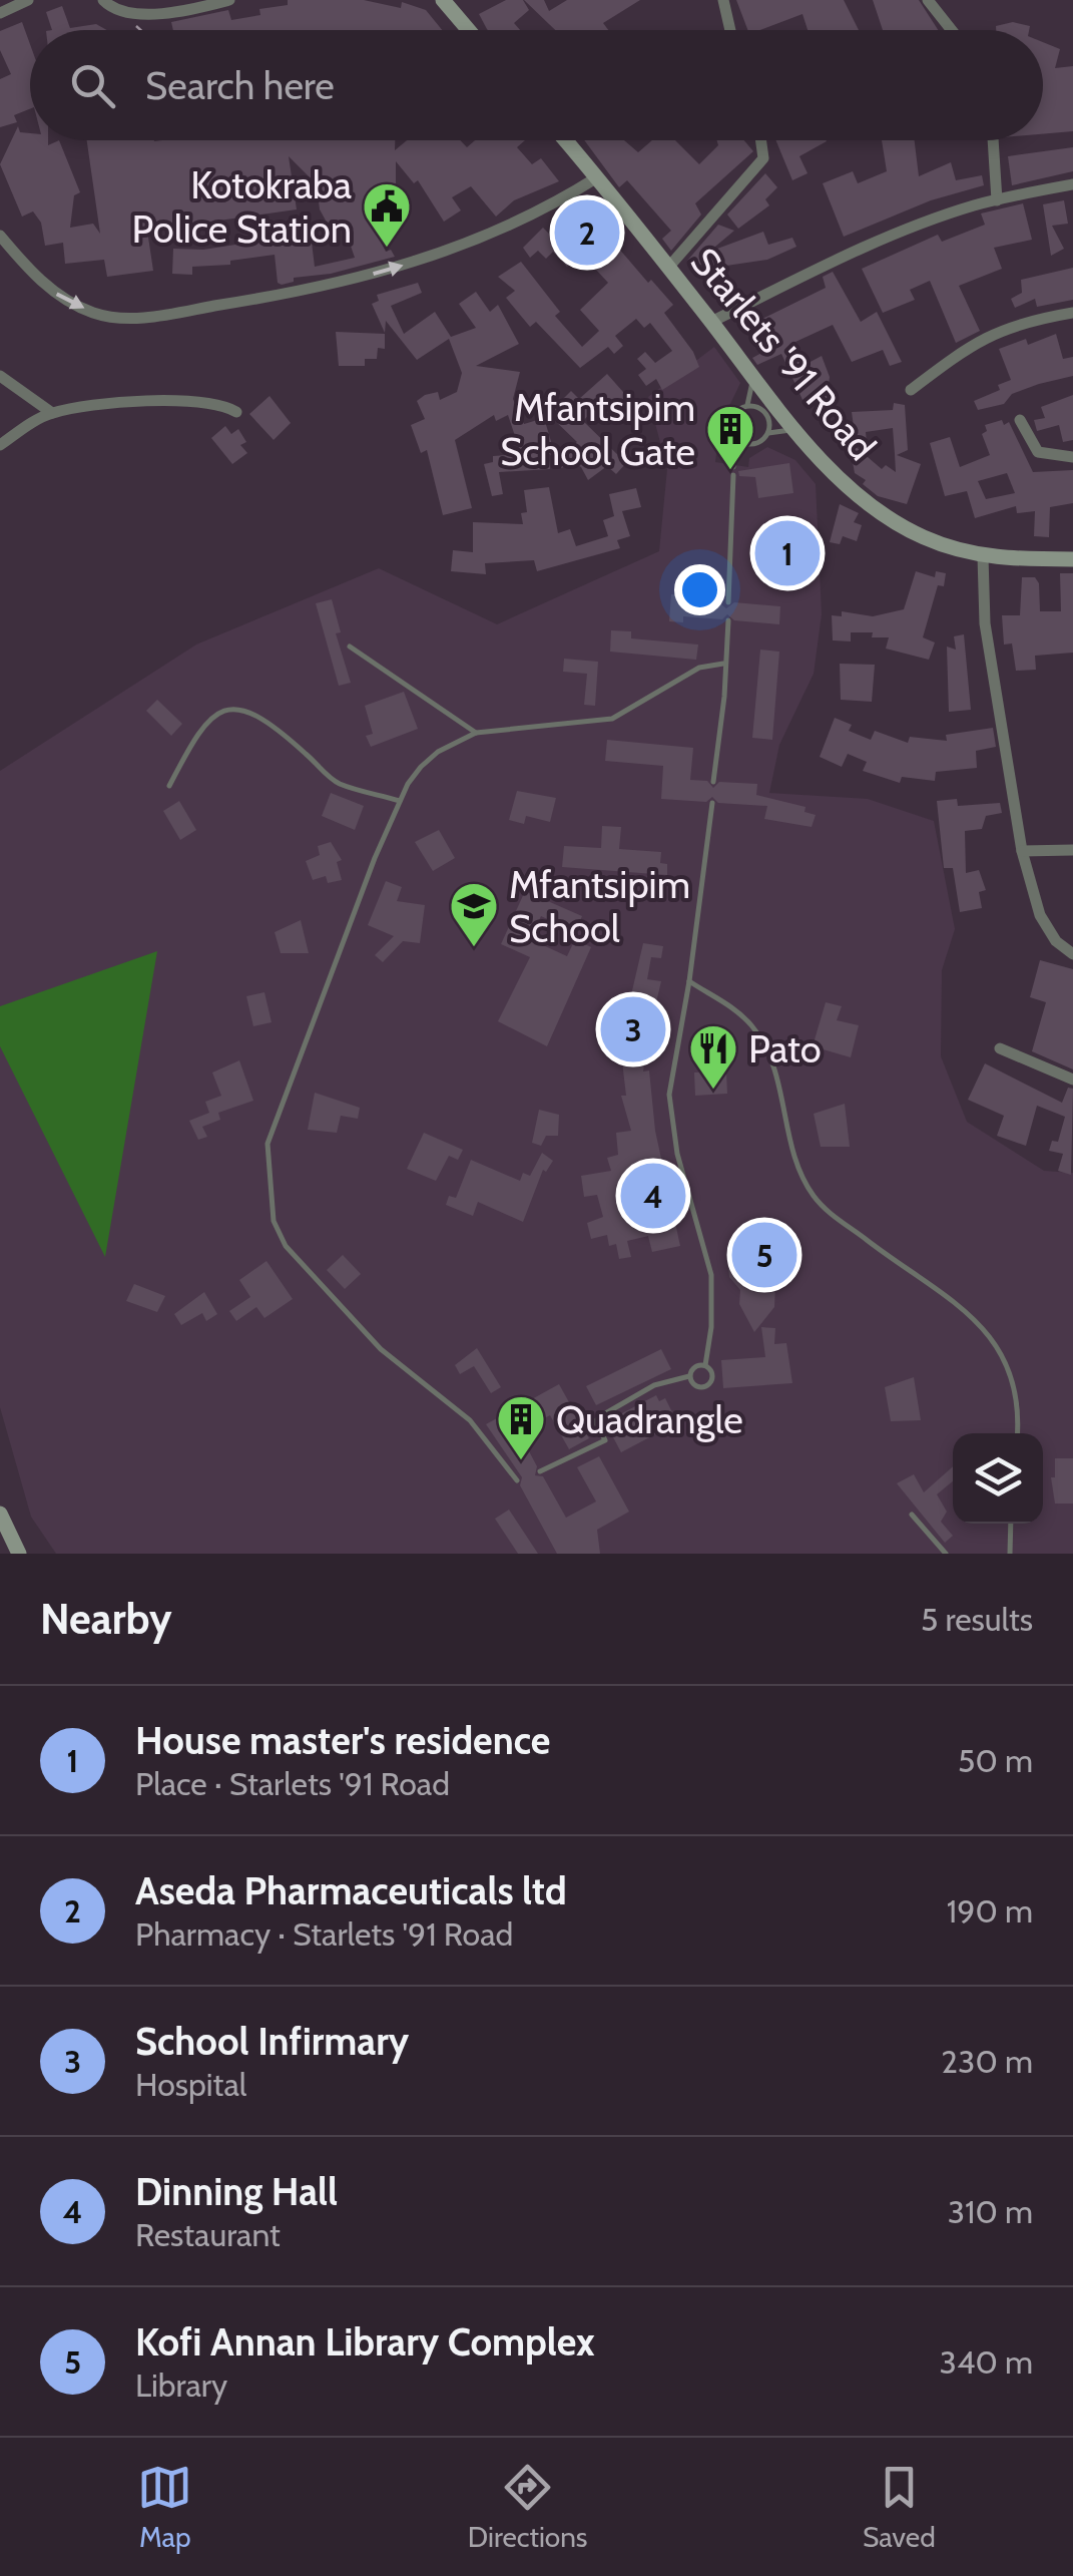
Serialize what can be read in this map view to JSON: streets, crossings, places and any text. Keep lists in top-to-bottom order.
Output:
{
  "streets": {
    "street": ["Starlets '91 Road"]
  },
  "places": {
    "public building": ["Kotokraba Police Station"],
    "building": ["Mfantsipim School Gate", "Quadrangle"],
    "school or university": ["Mfantsipim School"],
    "restaurant": ["Pato"]
  },
  "page": {
    "search": "Search here",
    "pins": [
      "2",
      "1",
      "3",
      "4",
      "5"
    ],
    "heading": ["Nearby", "5 results"],
    "list": [
      {
        "mark": "1",
        "name": "House master's residence",
        "note": "Place · Starlets '91 Road",
        "value": "50 m"
      },
      {
        "mark": "2",
        "name": "Aseda Pharmaceuticals ltd",
        "note": "Pharmacy · Starlets '91 Road",
        "value": "190 m"
      },
      {
        "mark": "3",
        "name": "School Infirmary",
        "note": "Hospital",
        "value": "230 m"
      },
      {
        "mark": "4",
        "name": "Dinning Hall",
        "note": "Restaurant",
        "value": "310 m"
      },
      {
        "mark": "5",
        "name": "Kofi Annan Library Complex",
        "note": "Library",
        "value": "340 m"
      }
    ],
    "nav": ["Map", "Directions", "Saved"]
  }
}
